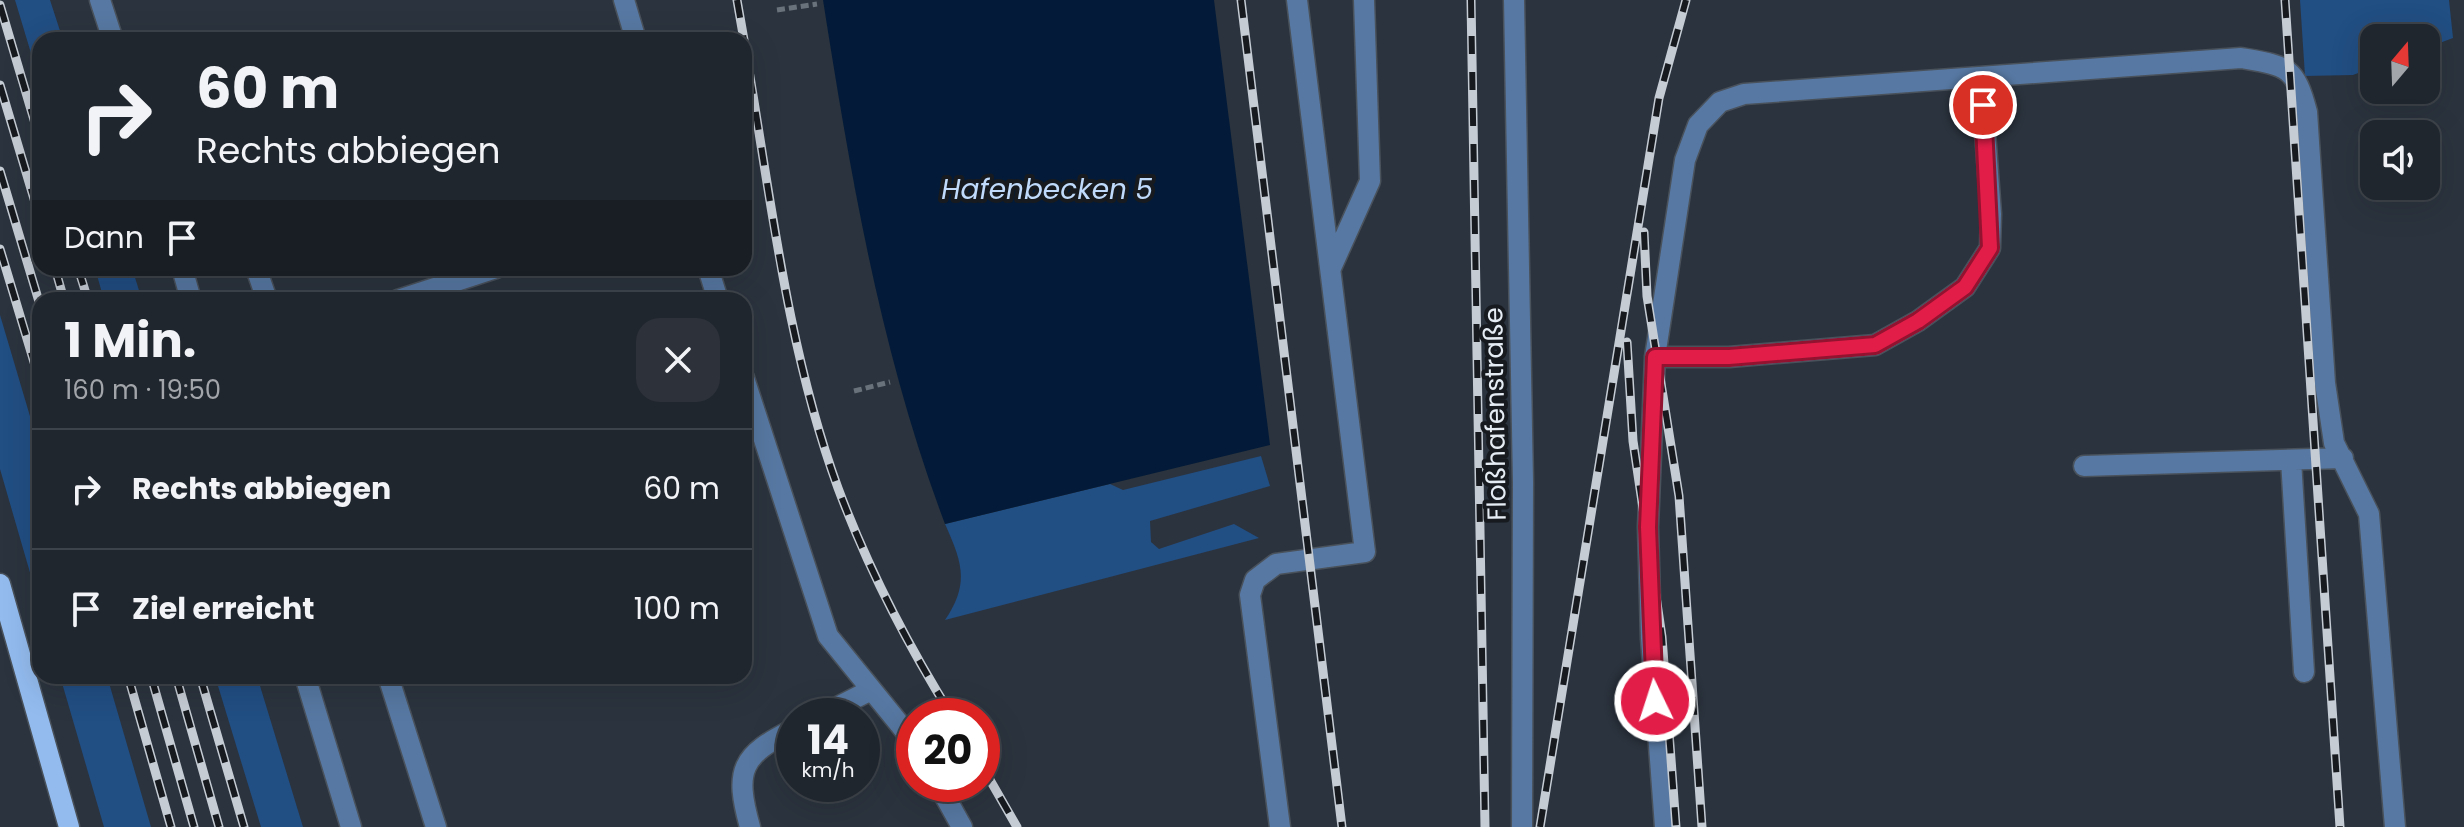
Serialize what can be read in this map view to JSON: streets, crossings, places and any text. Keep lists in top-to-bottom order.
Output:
{
  "streets": {
    "street": ["Floßhafenstraße"]
  },
  "water": ["Hafenbecken 5"],
  "north": "top",
  "page": {
    "turn": ["60 m", "Rechts abbiegen"],
    "then": "Dann",
    "heading": ["1 Min.", "160 m · 19:50"],
    "list": [
      {
        "name": "Rechts abbiegen",
        "value": "60 m"
      },
      {
        "name": "Ziel erreicht",
        "value": "100 m"
      }
    ],
    "speed": "14 km/h",
    "limit": "20"
  }
}
